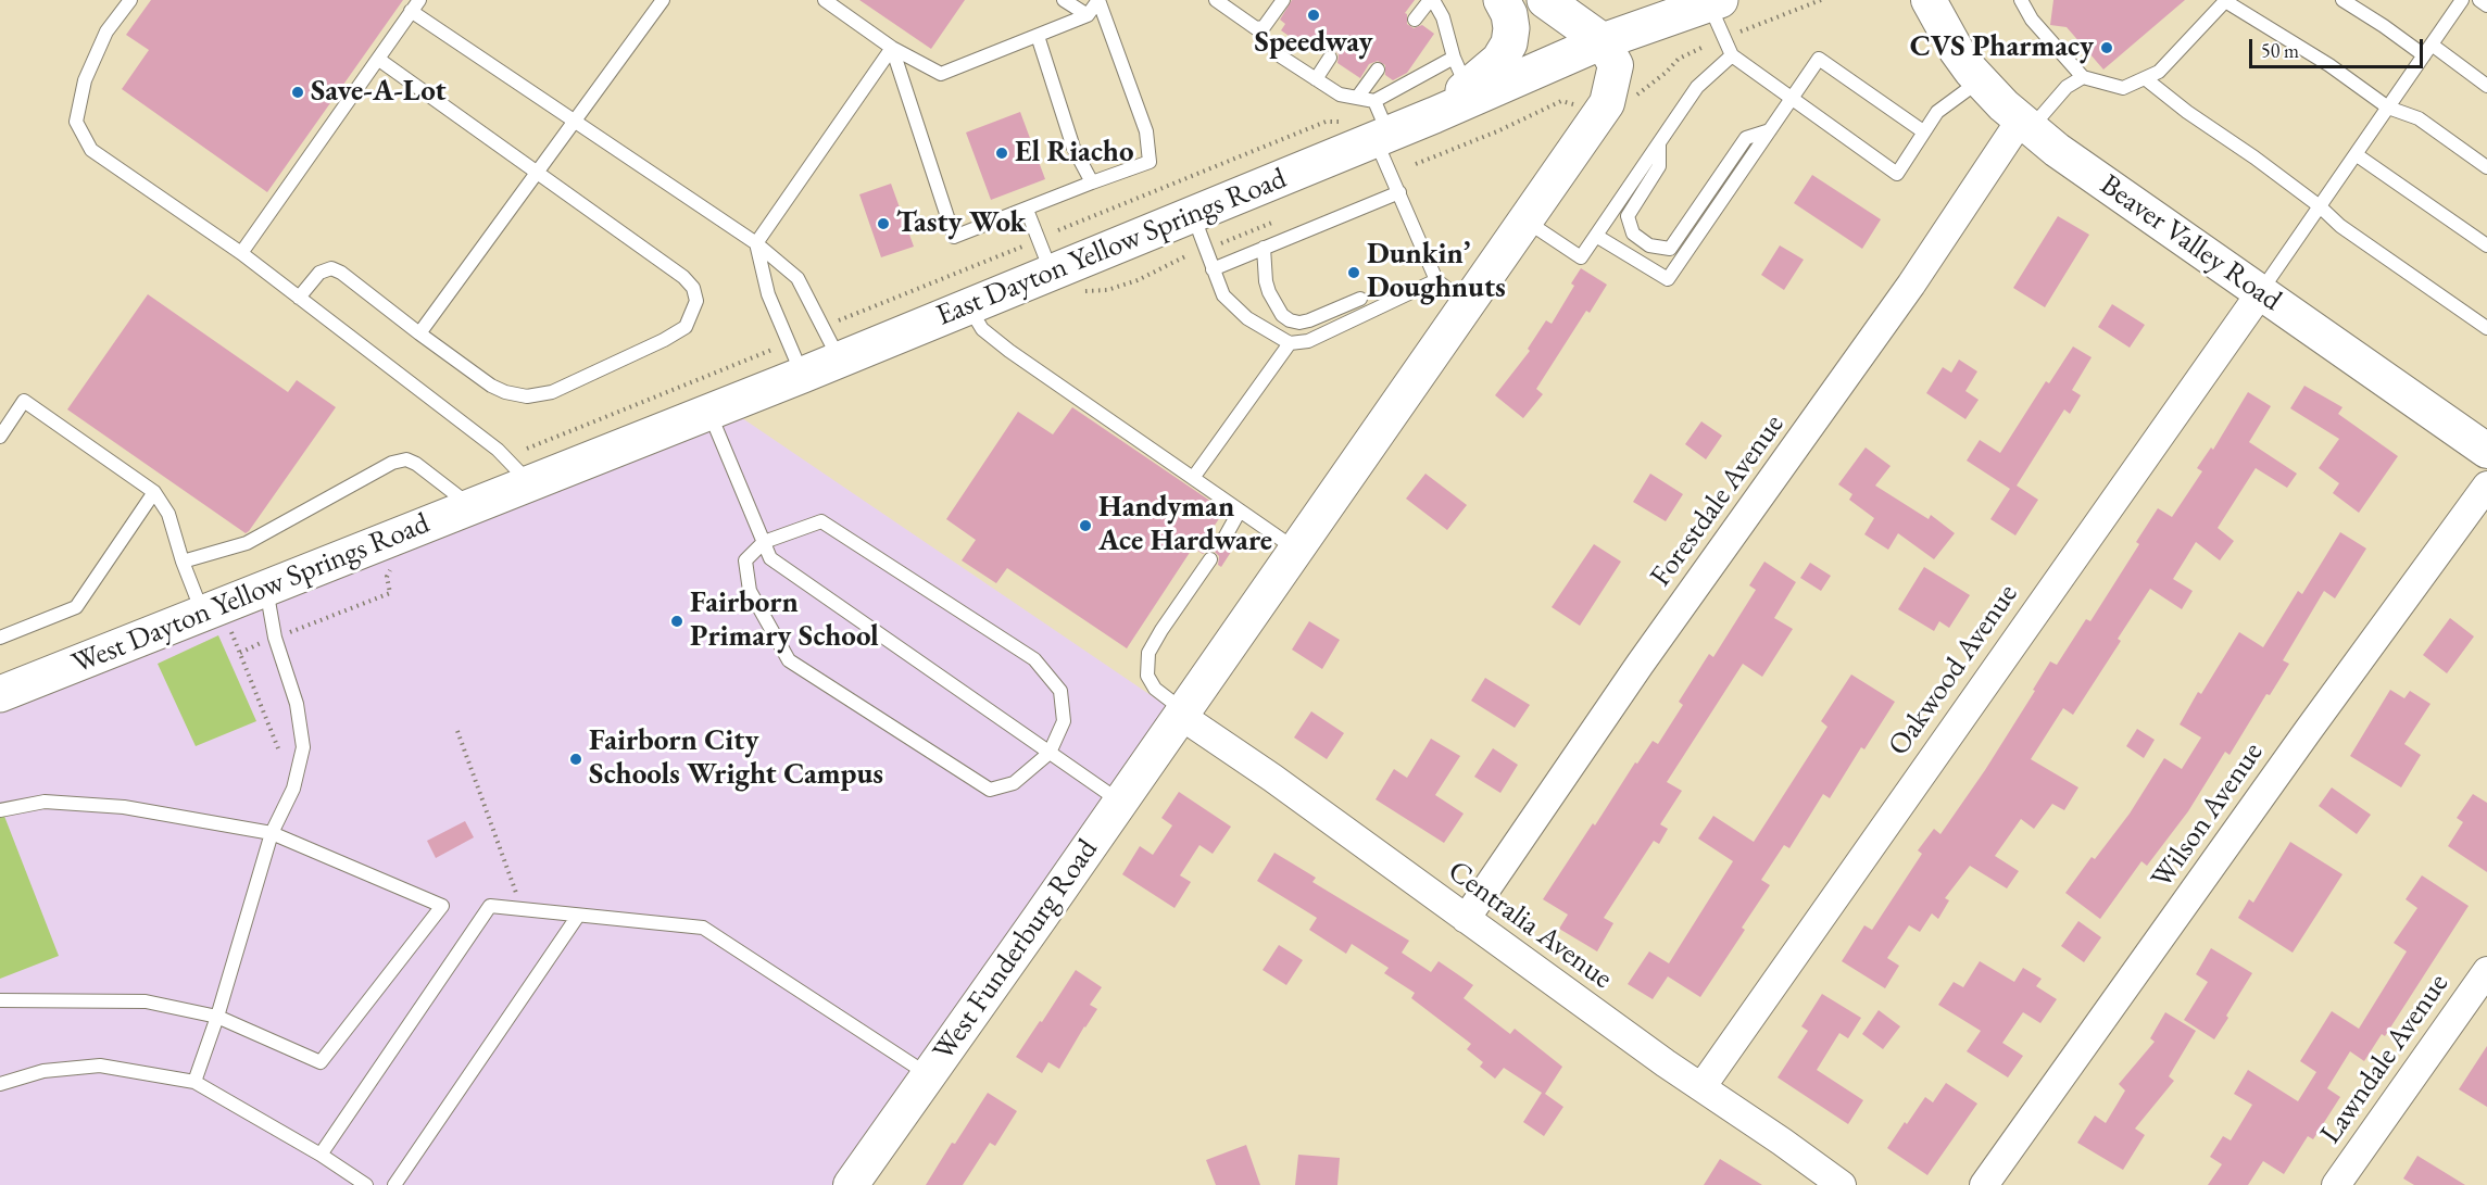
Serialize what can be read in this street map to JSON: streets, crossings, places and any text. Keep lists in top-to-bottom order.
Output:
{
  "streets": {
    "main road": ["East Dayton Yellow Springs Road", "West Dayton Yellow Springs Road"],
    "street": [
      "Beaver Valley Road",
      "Forestdale Avenue",
      "Oakwood Avenue",
      "Wilson Avenue",
      "Centralia Avenue",
      "West Funderburg Road",
      "Lawndale Avenue"
    ]
  },
  "crossings": [
    ["Beaver Valley Road", "Forestdale Avenue"],
    ["Beaver Valley Road", "Oakwood Avenue"],
    ["East Dayton Yellow Springs Road", "West Dayton Yellow Springs Road"],
    ["East Dayton Yellow Springs Road", "West Funderburg Road"],
    ["Forestdale Avenue", "Centralia Avenue"],
    ["Oakwood Avenue", "Centralia Avenue"],
    ["Centralia Avenue", "West Funderburg Road"]
  ],
  "places": [
    "Speedway",
    "CVS Pharmacy",
    "Save-A-Lot",
    "El Riacho",
    "Tasty Wok",
    "Dunkin’ Doughnuts",
    "Handyman Ace Hardware",
    "Fairborn Primary School",
    "Fairborn City Schools Wright Campus"
  ],
  "scale_bar": "50 m"
}
